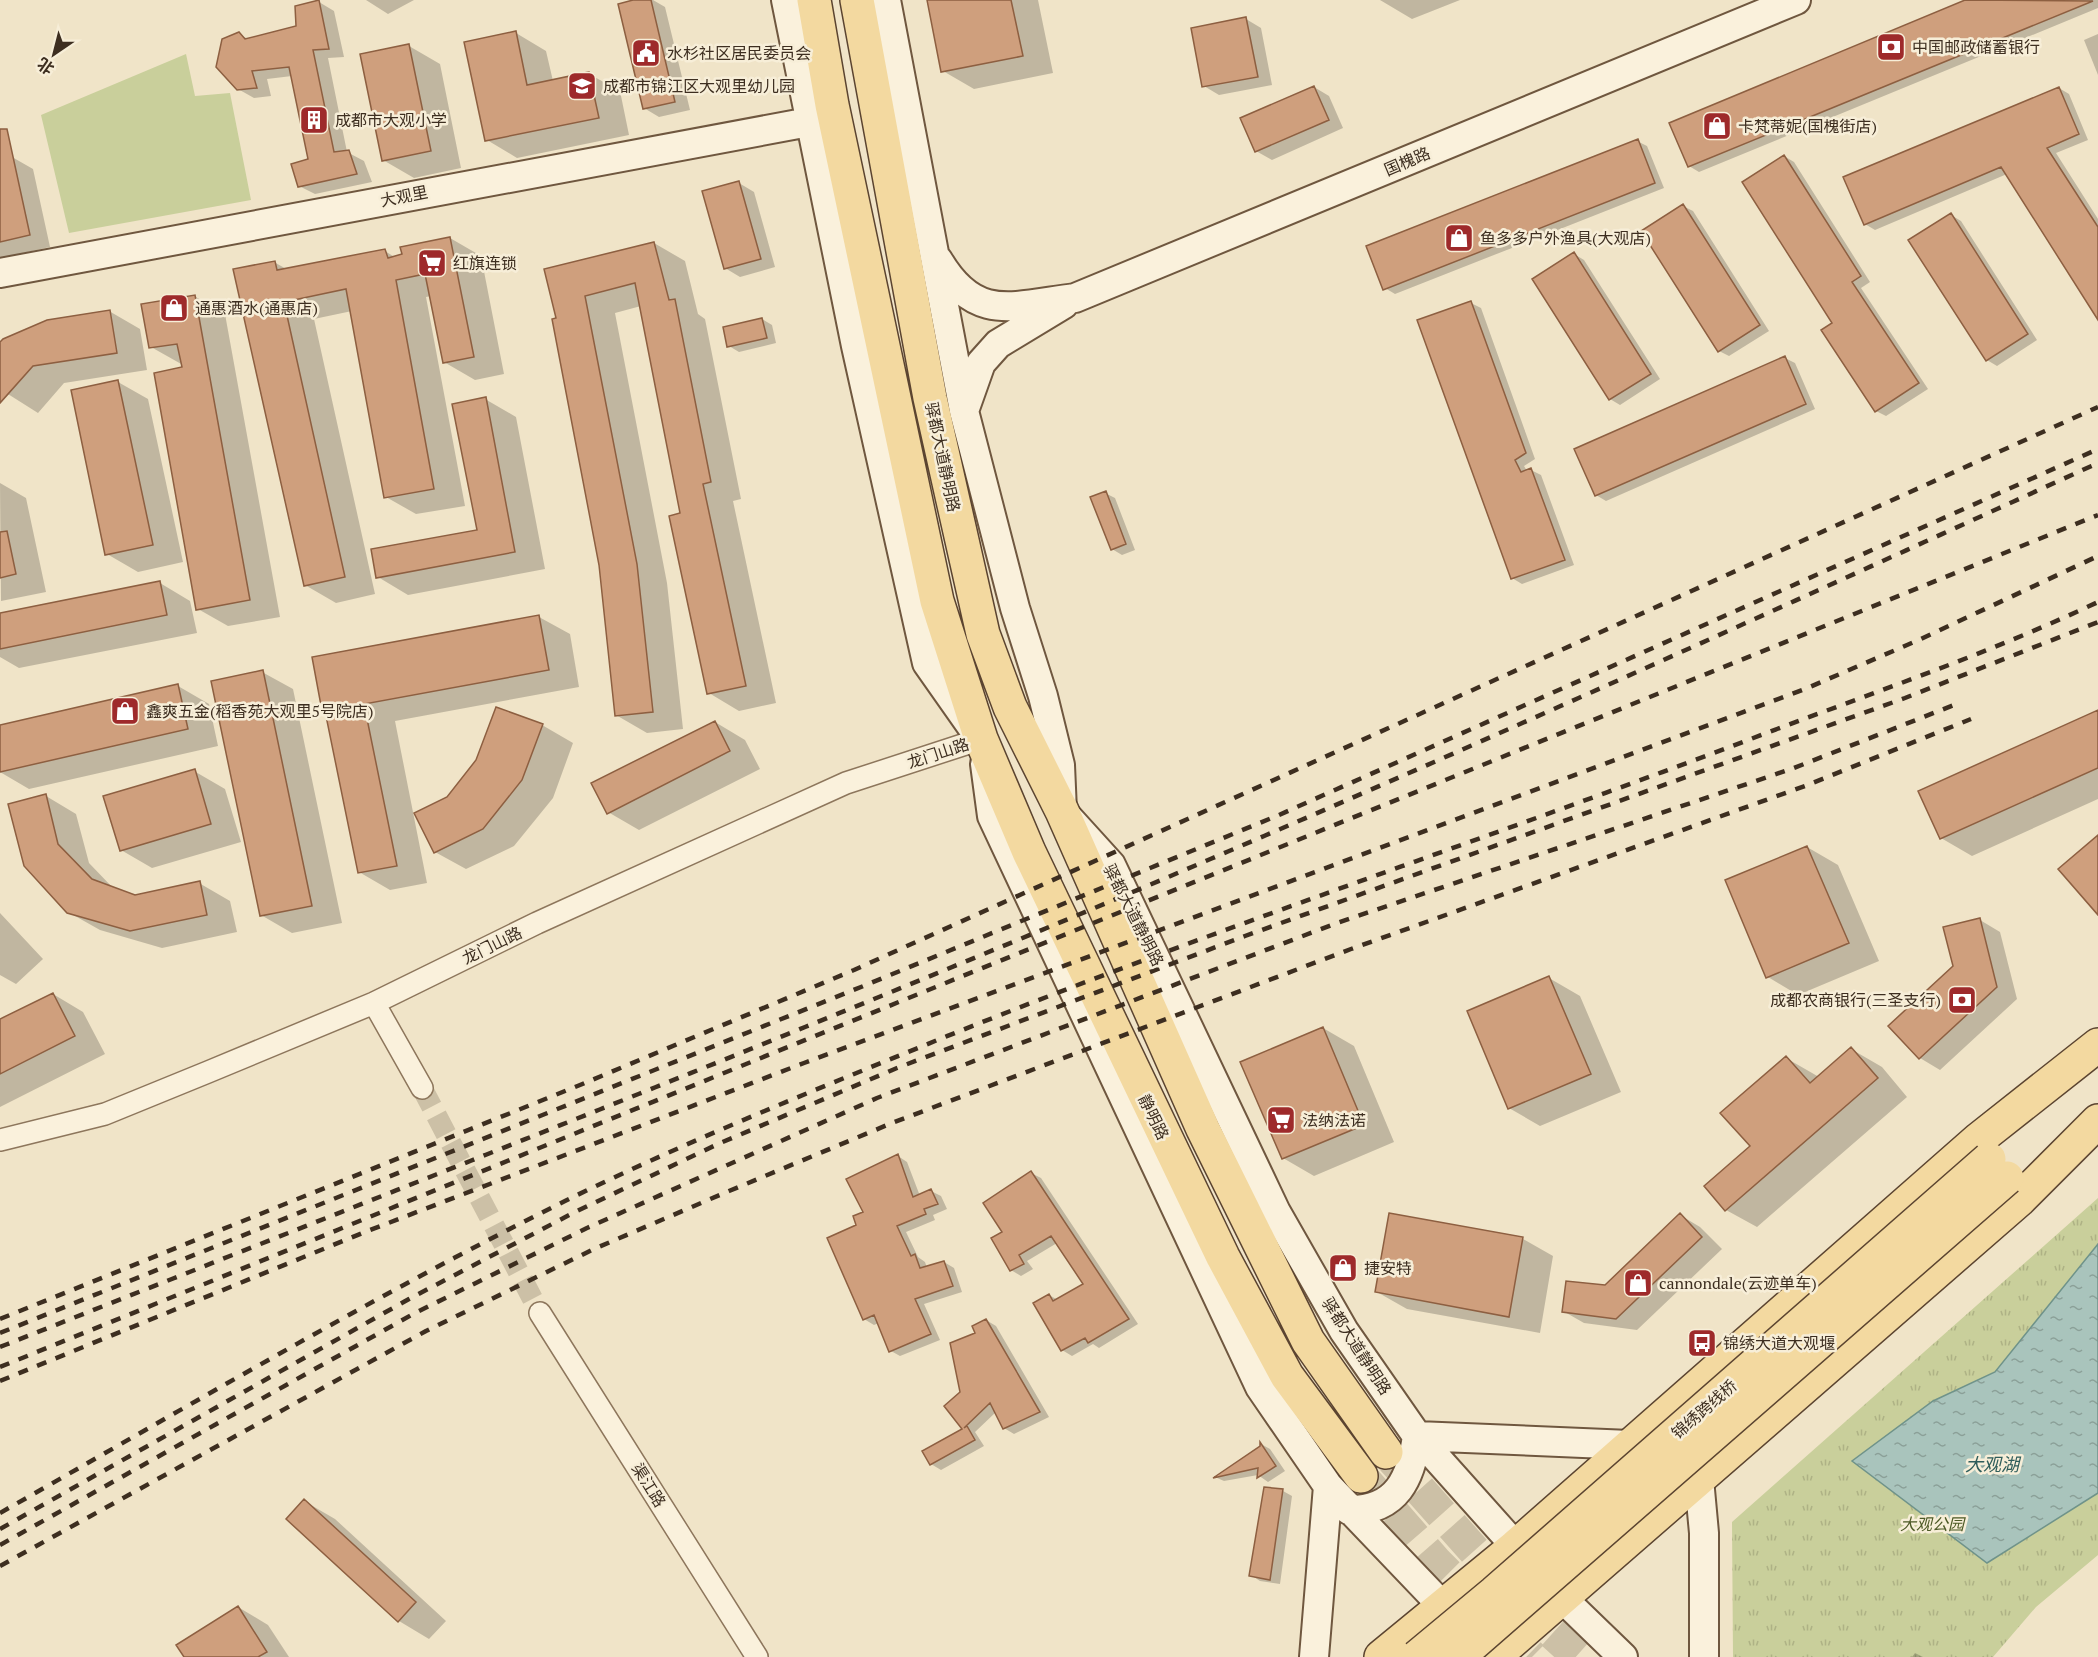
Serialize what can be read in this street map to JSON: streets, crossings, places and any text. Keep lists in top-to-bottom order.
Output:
{
  "streets": {
    "main road": ["驿都大道静明路", "静明路", "锦绣跨线桥"],
    "street": [
      "国槐路",
      "大观里",
      "龙门山路",
      "渠江路"
    ]
  },
  "crossings": [
    ["龙门山路", "静明路"]
  ],
  "water": ["大观湖"],
  "parks": ["大观公园"],
  "places": {
    "bank": ["中国邮政储蓄银行", "成都农商银行(三圣支行)"],
    "public building": ["水杉社区居民委员会"],
    "school or university": ["成都市锦江区大观里幼儿园"],
    "building": ["成都市大观小学"],
    "shop": [
      "卡梵蒂妮(国槐街店)",
      "鱼多多户外渔具(大观店)",
      "通惠酒水(通惠店)",
      "鑫爽五金(稻香苑大观里5号院店)",
      "捷安特",
      "cannondale(云迹单车)"
    ],
    "supermarket": ["红旗连锁", "法纳法诺"],
    "bus stop": ["锦绣大道大观堰"]
  },
  "north": "bottom left"
}
